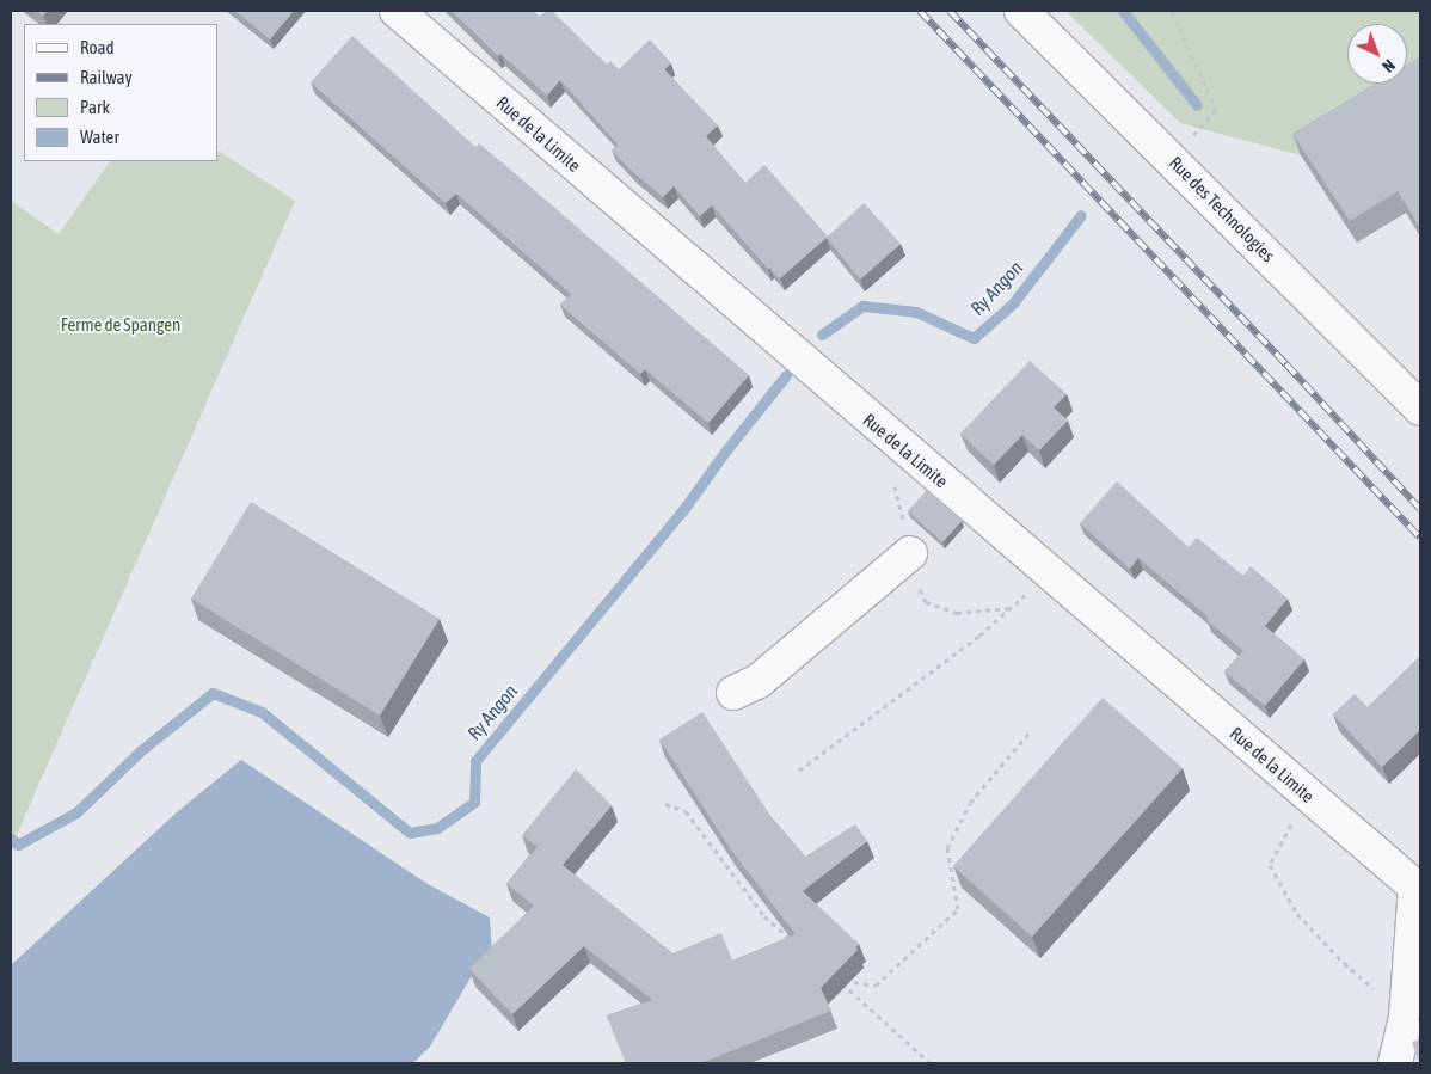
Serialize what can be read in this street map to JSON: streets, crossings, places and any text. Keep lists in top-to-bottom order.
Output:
{
  "streets": {
    "street": ["Rue de la Limite", "Rue des Technologies"]
  },
  "water": ["Ry Angon"],
  "parks": ["Ferme de Spangen"],
  "legend": [
    "Road",
    "Railway",
    "Park",
    "Water"
  ],
  "north": "bottom right"
}
